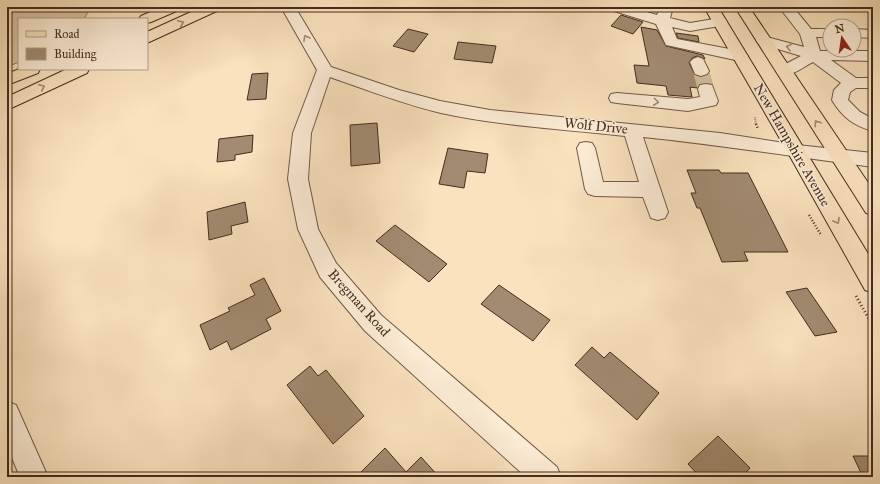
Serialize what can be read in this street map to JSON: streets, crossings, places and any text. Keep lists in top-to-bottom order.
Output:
{
  "streets": {
    "main road": ["New Hampshire Avenue"],
    "street": ["Wolf Drive", "Bregman Road"]
  },
  "crossings": [
    ["Wolf Drive", "New Hampshire Avenue"],
    ["Wolf Drive", "Bregman Road"]
  ],
  "legend": ["Road", "Building"],
  "north": "top"
}
